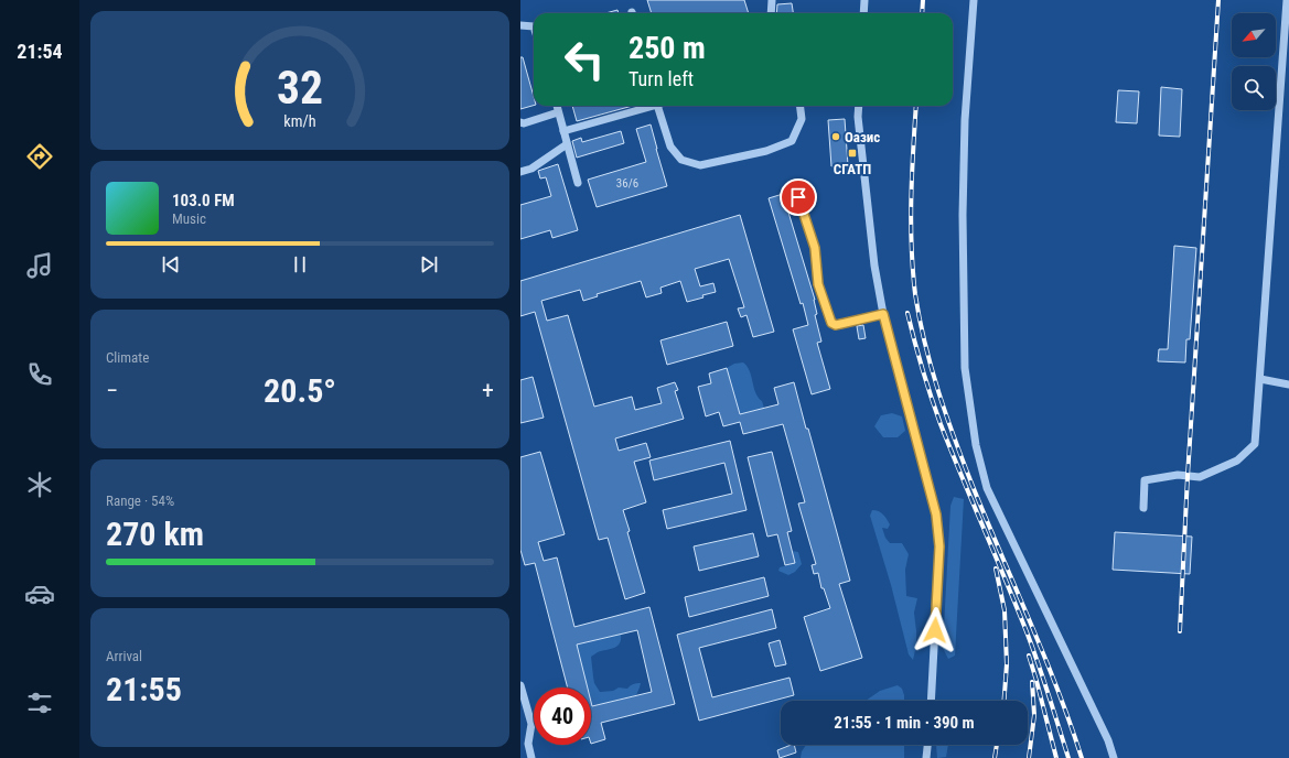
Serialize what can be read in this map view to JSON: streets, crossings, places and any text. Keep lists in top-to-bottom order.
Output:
{
  "places": {
    "other": ["Оазис"],
    "transit": ["СГАТП"]
  },
  "house_numbers": ["36/6"],
  "north": "bottom left",
  "page": {
    "tabs": "21:54",
    "turn": ["250 m", "Turn left"],
    "song": ["103.0 FM", "Music"],
    "tile": [
      "Climate",
      ["Range · 54%", "270 km"],
      ["Arrival", "21:55"]
    ],
    "heat": ["−", "20.5°", "+"],
    "limit": "40",
    "trip": "21:55 · 1 min · 390 m",
    "gauge": ["32", "km/h"]
  }
}
